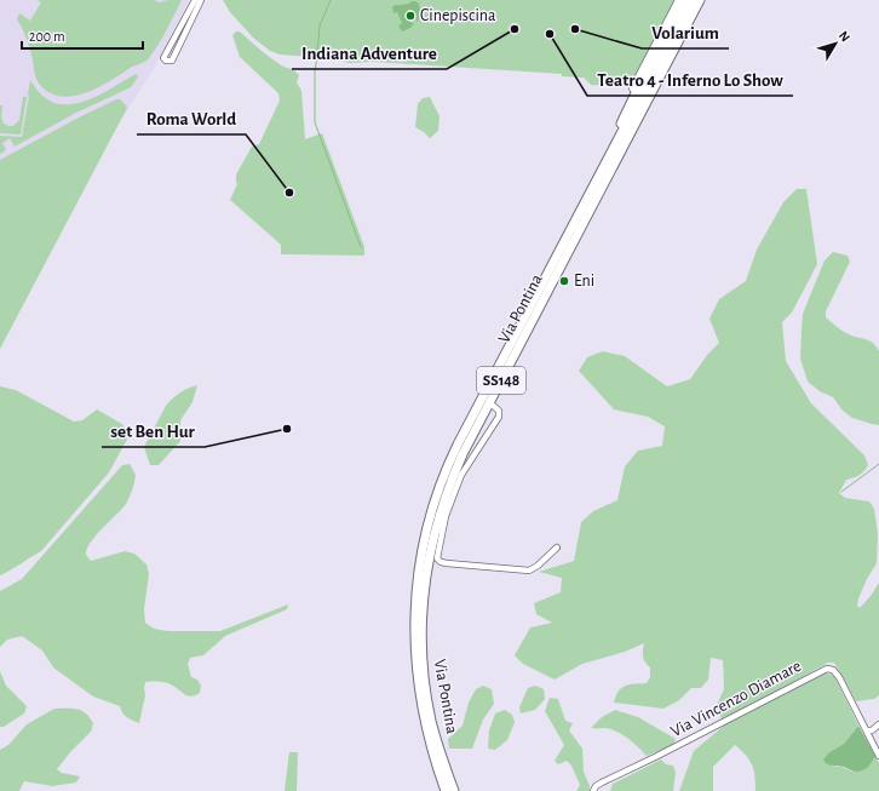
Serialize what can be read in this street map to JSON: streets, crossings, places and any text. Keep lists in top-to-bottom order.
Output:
{
  "streets": {
    "highway": ["Via Pontina", "SS148"],
    "street": ["Via Vincenzo Diamare"]
  },
  "places": [
    "Cinepiscina",
    "Indiana Adventure",
    "Volarium",
    "Teatro 4 - Inferno Lo Show",
    "Roma World",
    "Eni",
    "set Ben Hur"
  ],
  "scale_bar": "200 m",
  "north": "top right"
}
